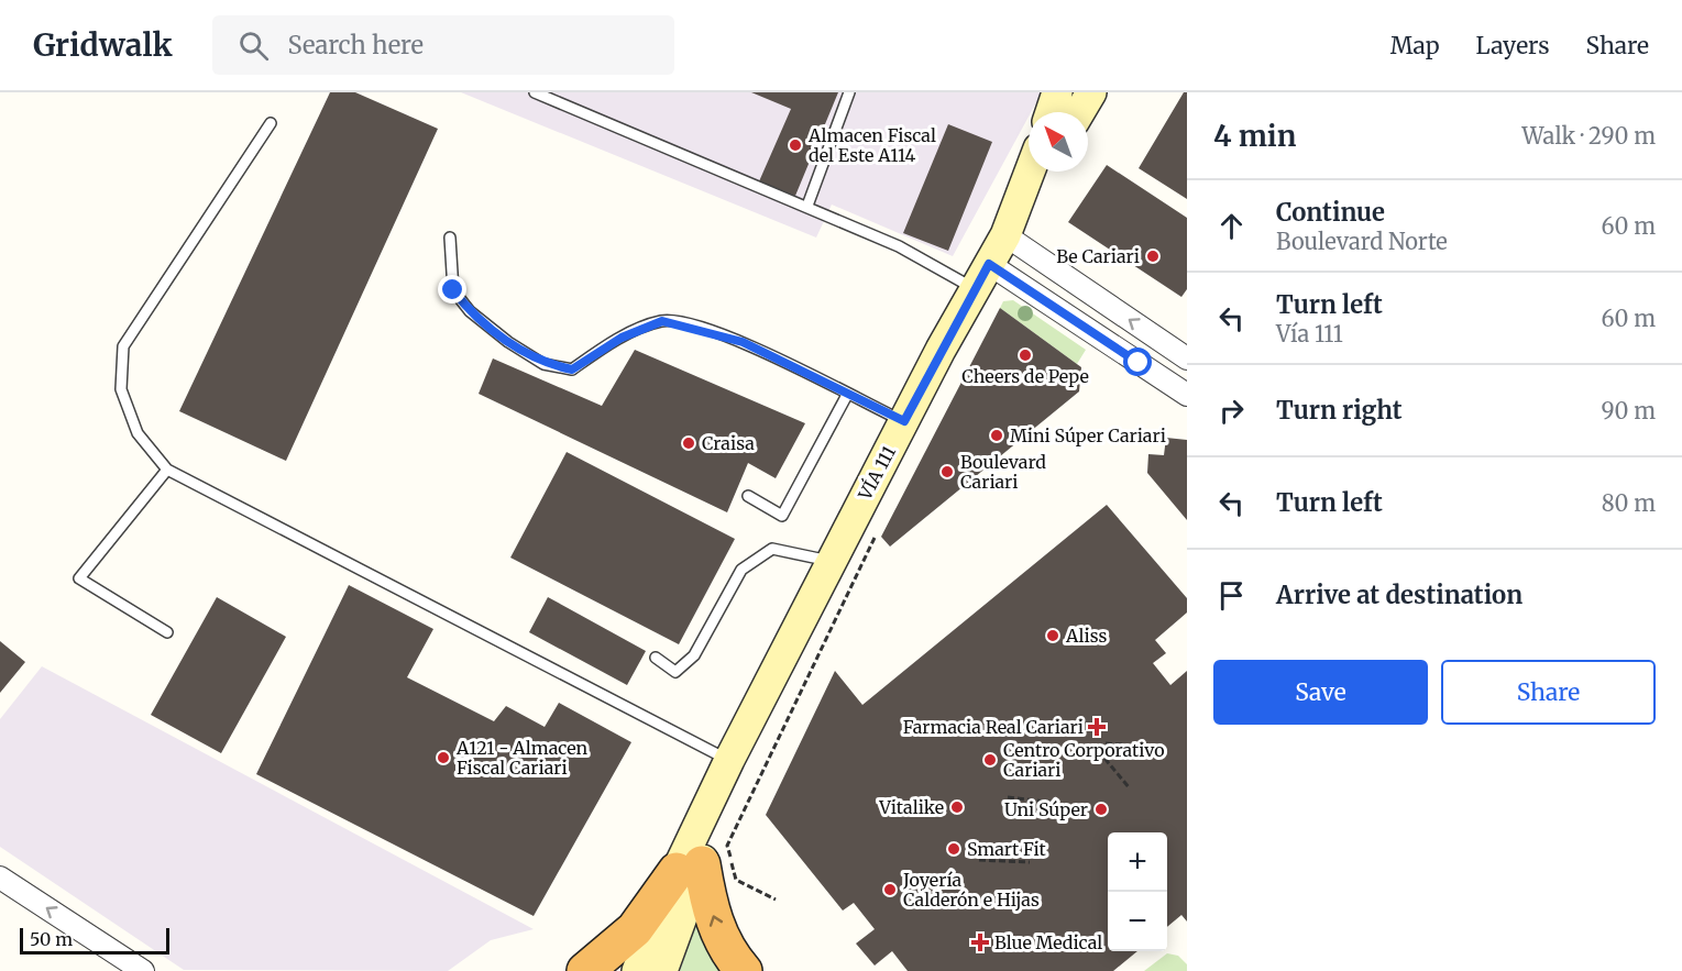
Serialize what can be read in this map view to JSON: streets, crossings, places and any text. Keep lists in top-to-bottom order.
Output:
{
  "streets": {
    "main road": ["VÍA 111"]
  },
  "places": {
    "other": [
      "Almacen Fiscal del Este A114",
      "Be Cariari",
      "Cheers de Pepe",
      "Mini Súper Cariari",
      "Craisa",
      "Boulevard Cariari",
      "Aliss",
      "A121 - Almacen Fiscal Cariari",
      "Centro Corporativo Cariari",
      "Vitalike",
      "Uni Súper",
      "Smart Fit",
      "Joyería Calderón e Hijas"
    ],
    "health": ["Farmacia Real Cariari", "Blue Medical"]
  },
  "scale_bar": "50 m",
  "north": "top left",
  "page": {
    "header": "Gridwalk",
    "search": "Search here",
    "nav": ["Map", "Layers", "Share"],
    "heading": ["4 min", "Walk · 290 m"],
    "list": [
      ["Continue", "Boulevard Norte", "60 m"],
      ["Turn left", "Vía 111", "60 m"],
      ["Turn right", "90 m"],
      ["Turn left", "80 m"],
      "Arrive at destination"
    ],
    "buttons": ["Save", "Share"],
    "map_buttons": ["+", "−"],
    "scale": "50 m"
  }
}
